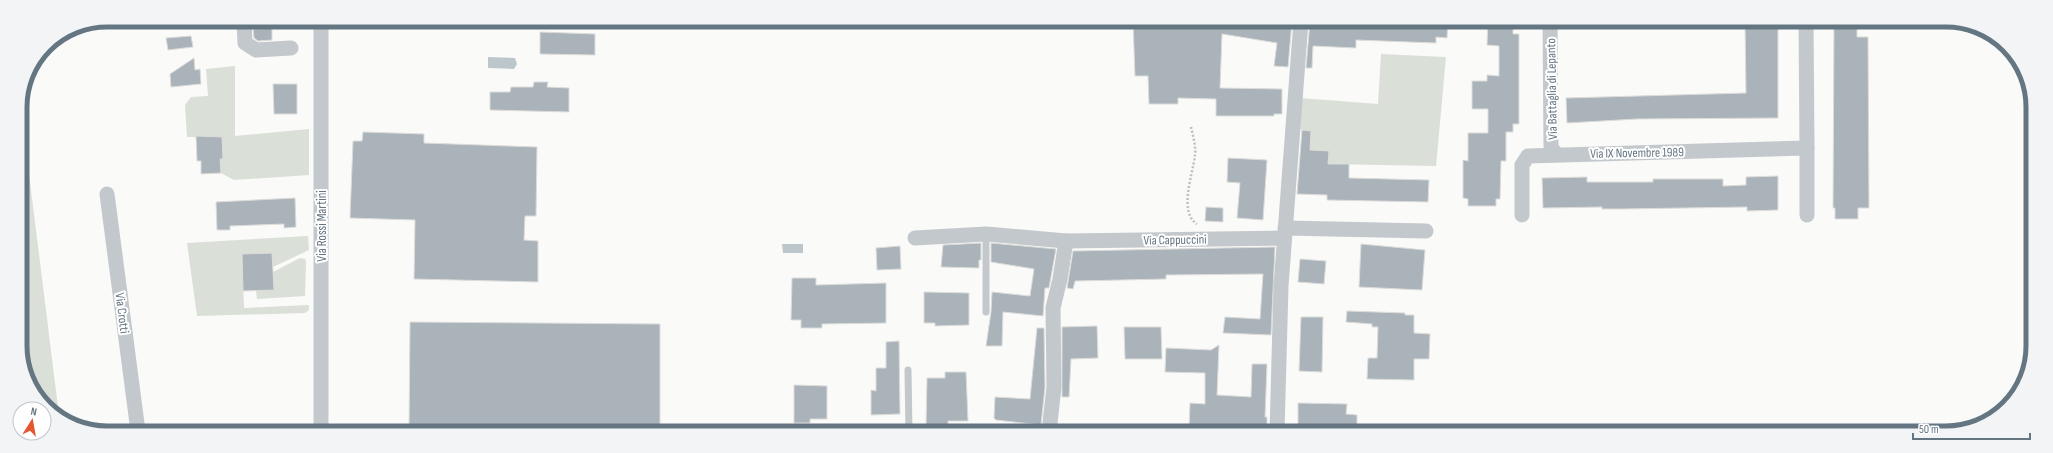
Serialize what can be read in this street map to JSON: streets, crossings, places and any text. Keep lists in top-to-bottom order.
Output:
{
  "streets": {
    "street": [
      "Via Battaglia di Lepanto",
      "Via IX Novembre 1989",
      "Via Rossi Martini",
      "Via Cappuccini",
      "Via Crotti"
    ]
  },
  "crossings": [
    ["Via Battaglia di Lepanto", "Via IX Novembre 1989"]
  ],
  "scale_bar": "50 m",
  "north": "top"
}
